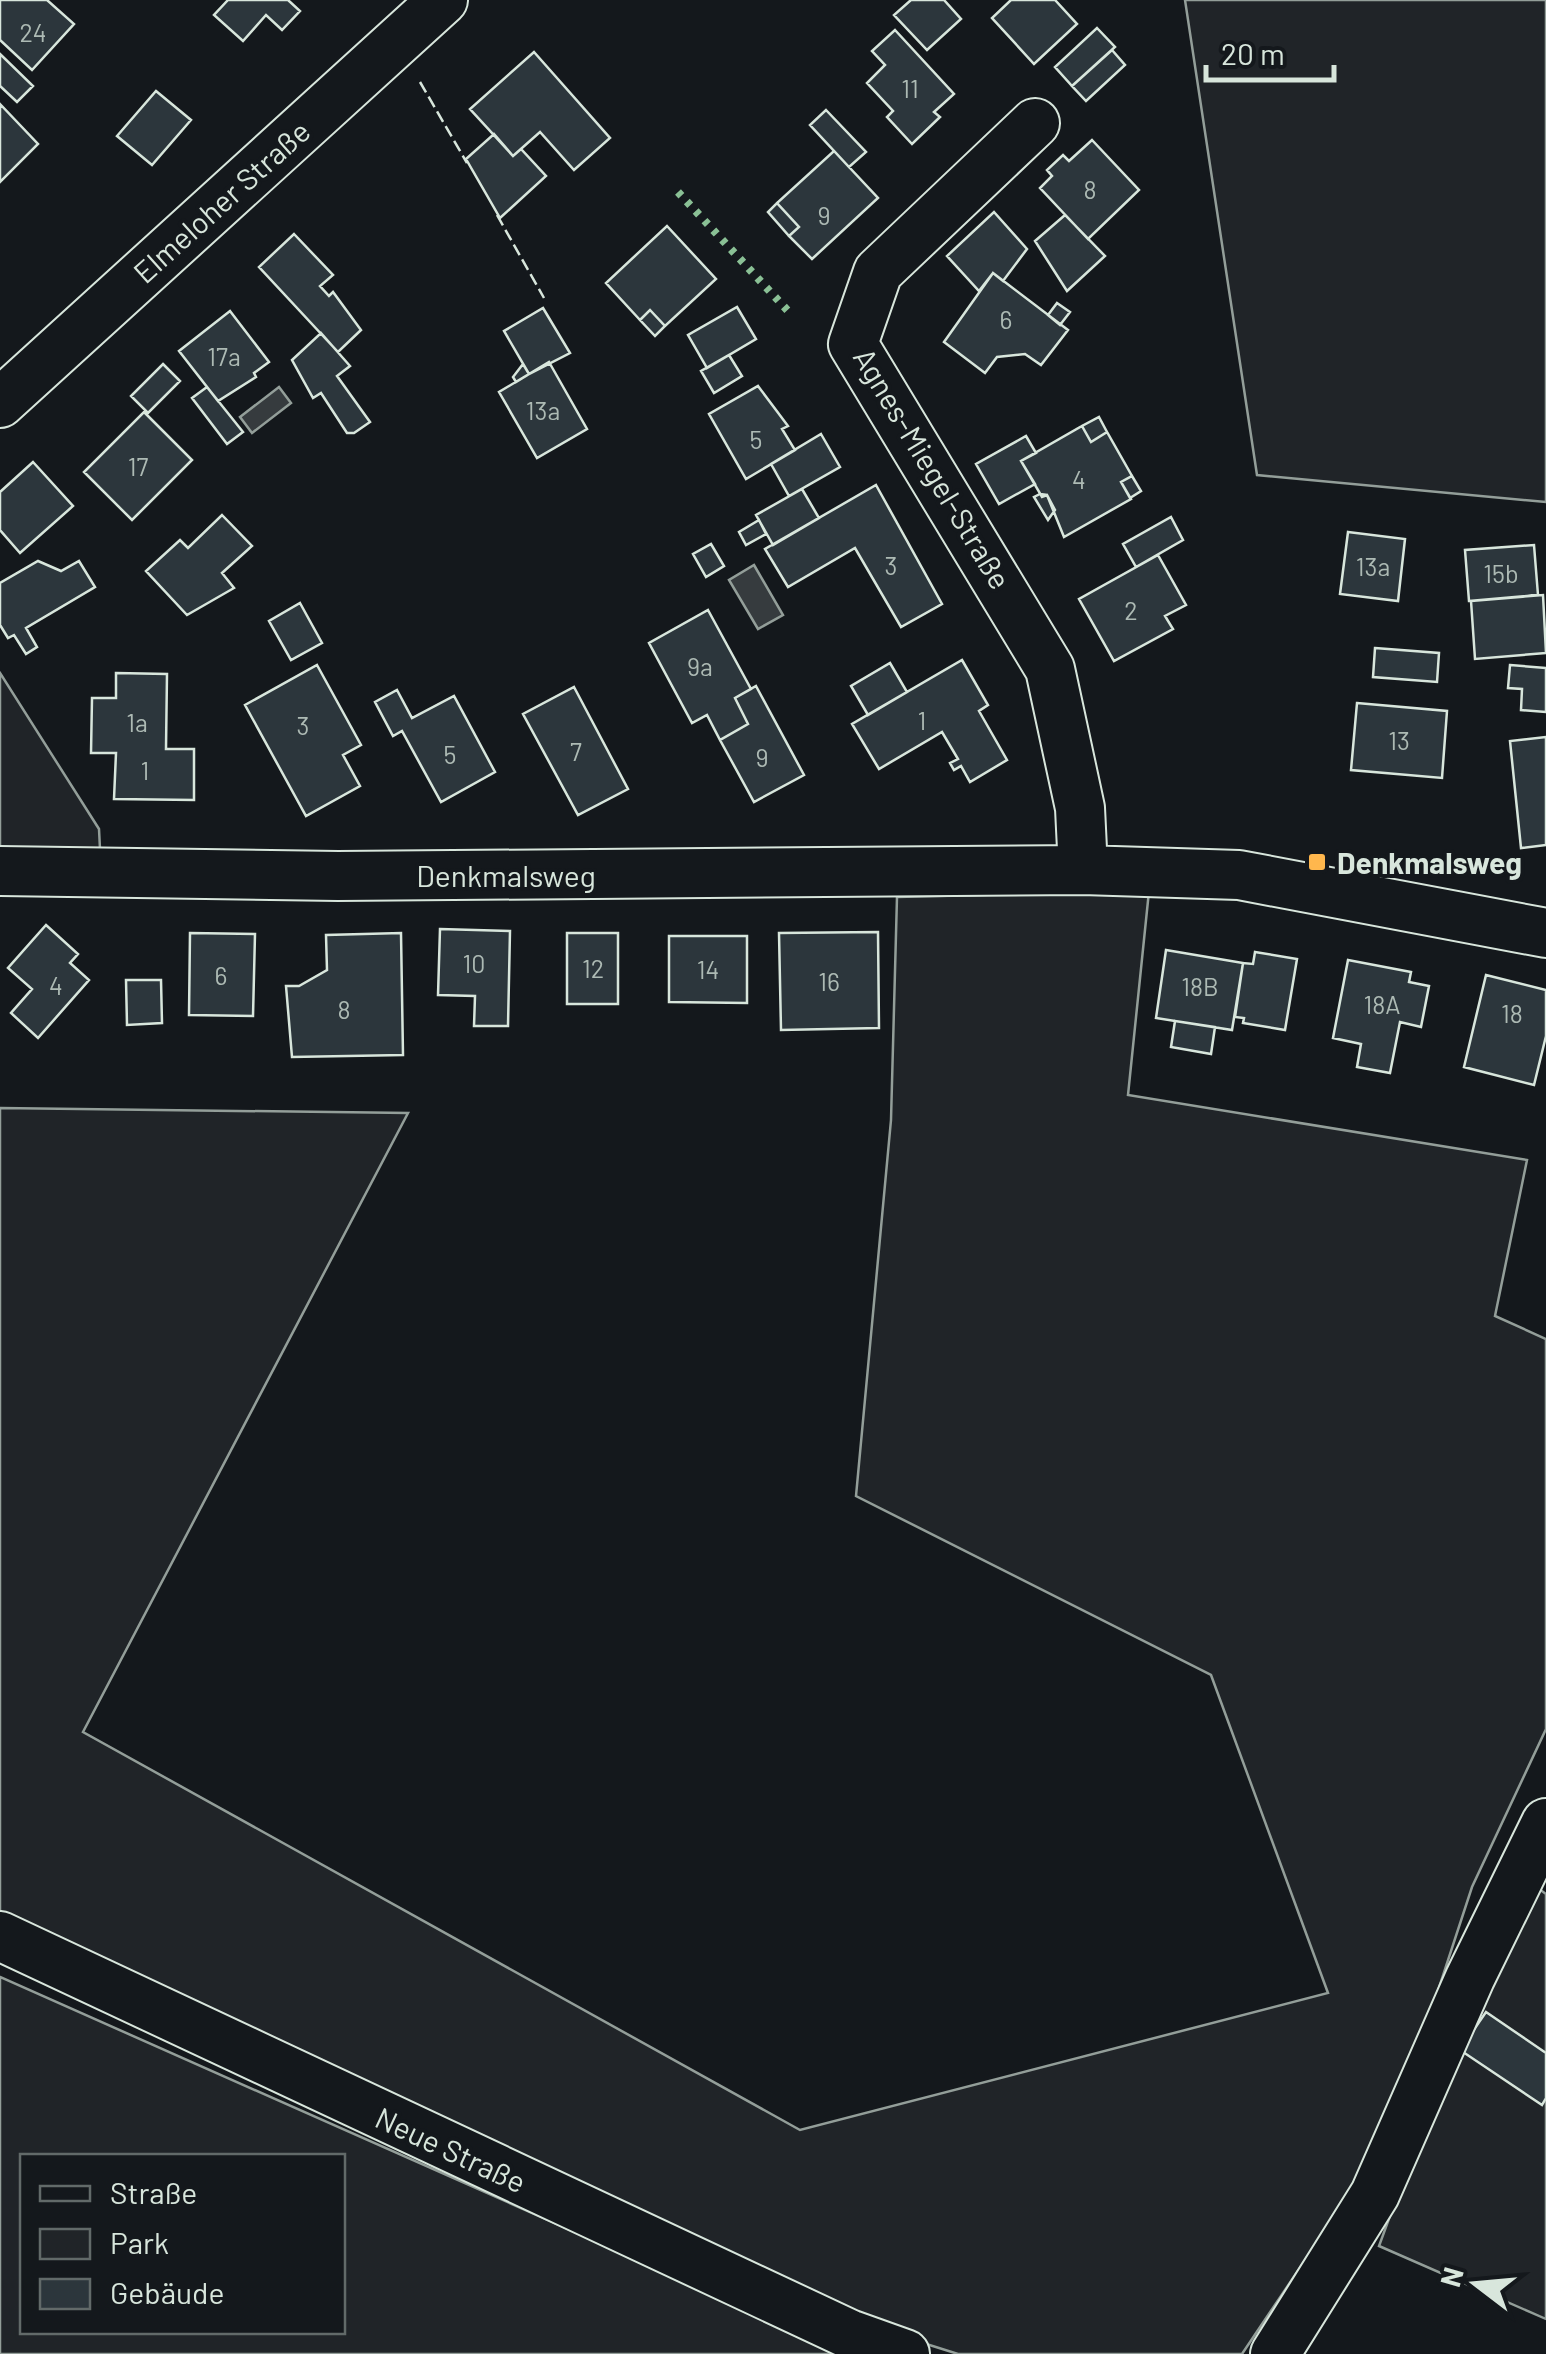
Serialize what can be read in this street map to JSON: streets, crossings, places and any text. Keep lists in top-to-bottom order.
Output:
{
  "streets": {
    "street": [
      "Elmeloher Straße",
      "Agnes-Miegel-Straße",
      "Denkmalsweg",
      "Neue Straße"
    ]
  },
  "crossings": [
    ["Agnes-Miegel-Straße", "Denkmalsweg"]
  ],
  "places": {
    "transit": ["Denkmalsweg"]
  },
  "house_numbers": [
    "24",
    "11",
    "8",
    "9",
    "6",
    "17a",
    "13a",
    "5",
    "17",
    "4",
    "3",
    "13a",
    "15b",
    "2",
    "9a",
    "1",
    "1a",
    "3",
    "13",
    "7",
    "5",
    "9",
    "1",
    "10",
    "12",
    "14",
    "6",
    "16",
    "4",
    "18B",
    "18A",
    "8",
    "18"
  ],
  "legend": ["Straße", "Park", "Gebäude"],
  "scale_bar": "20 m",
  "north": "left"
}
